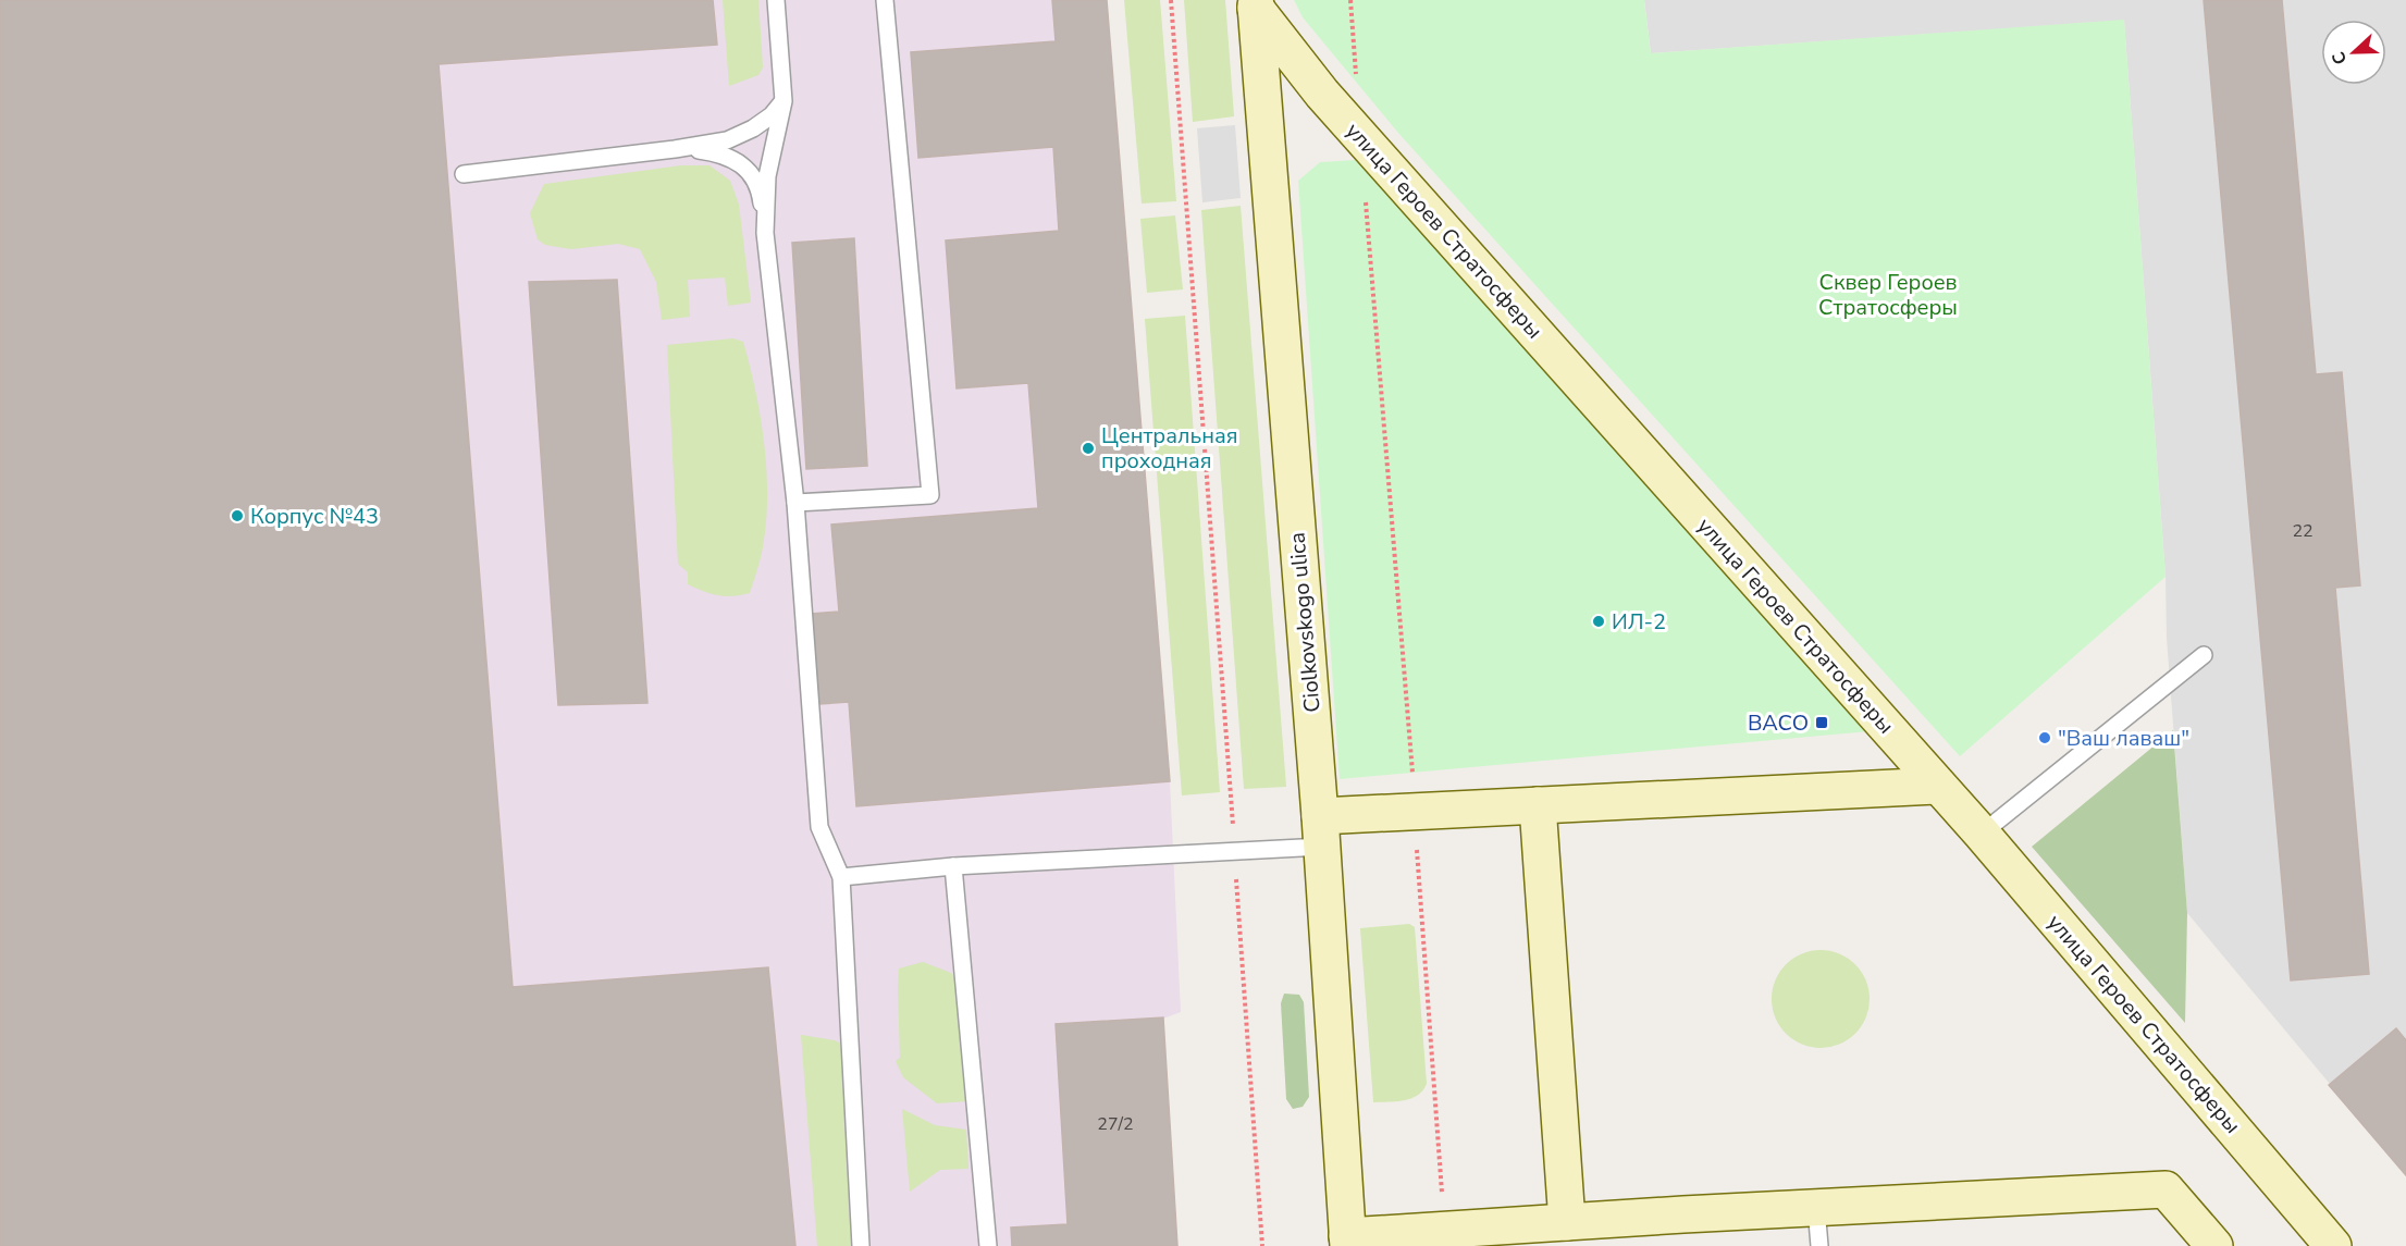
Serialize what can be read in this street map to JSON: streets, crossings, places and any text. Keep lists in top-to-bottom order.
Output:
{
  "streets": {
    "street": ["улица Героев Стратосферы", "Ciolkovskogo ulica"]
  },
  "crossings": [
    ["улица Героев Стратосферы", "Ciolkovskogo ulica"]
  ],
  "parks": ["Сквер Героев Стратосферы"],
  "places": {
    "other": [
      "Центральная проходная",
      "Корпус №43",
      "ИЛ-2",
      "\"Ваш лаваш\""
    ],
    "transit": ["ВАСО"]
  },
  "house_numbers": ["22", "27/2"],
  "north": "left"
}
